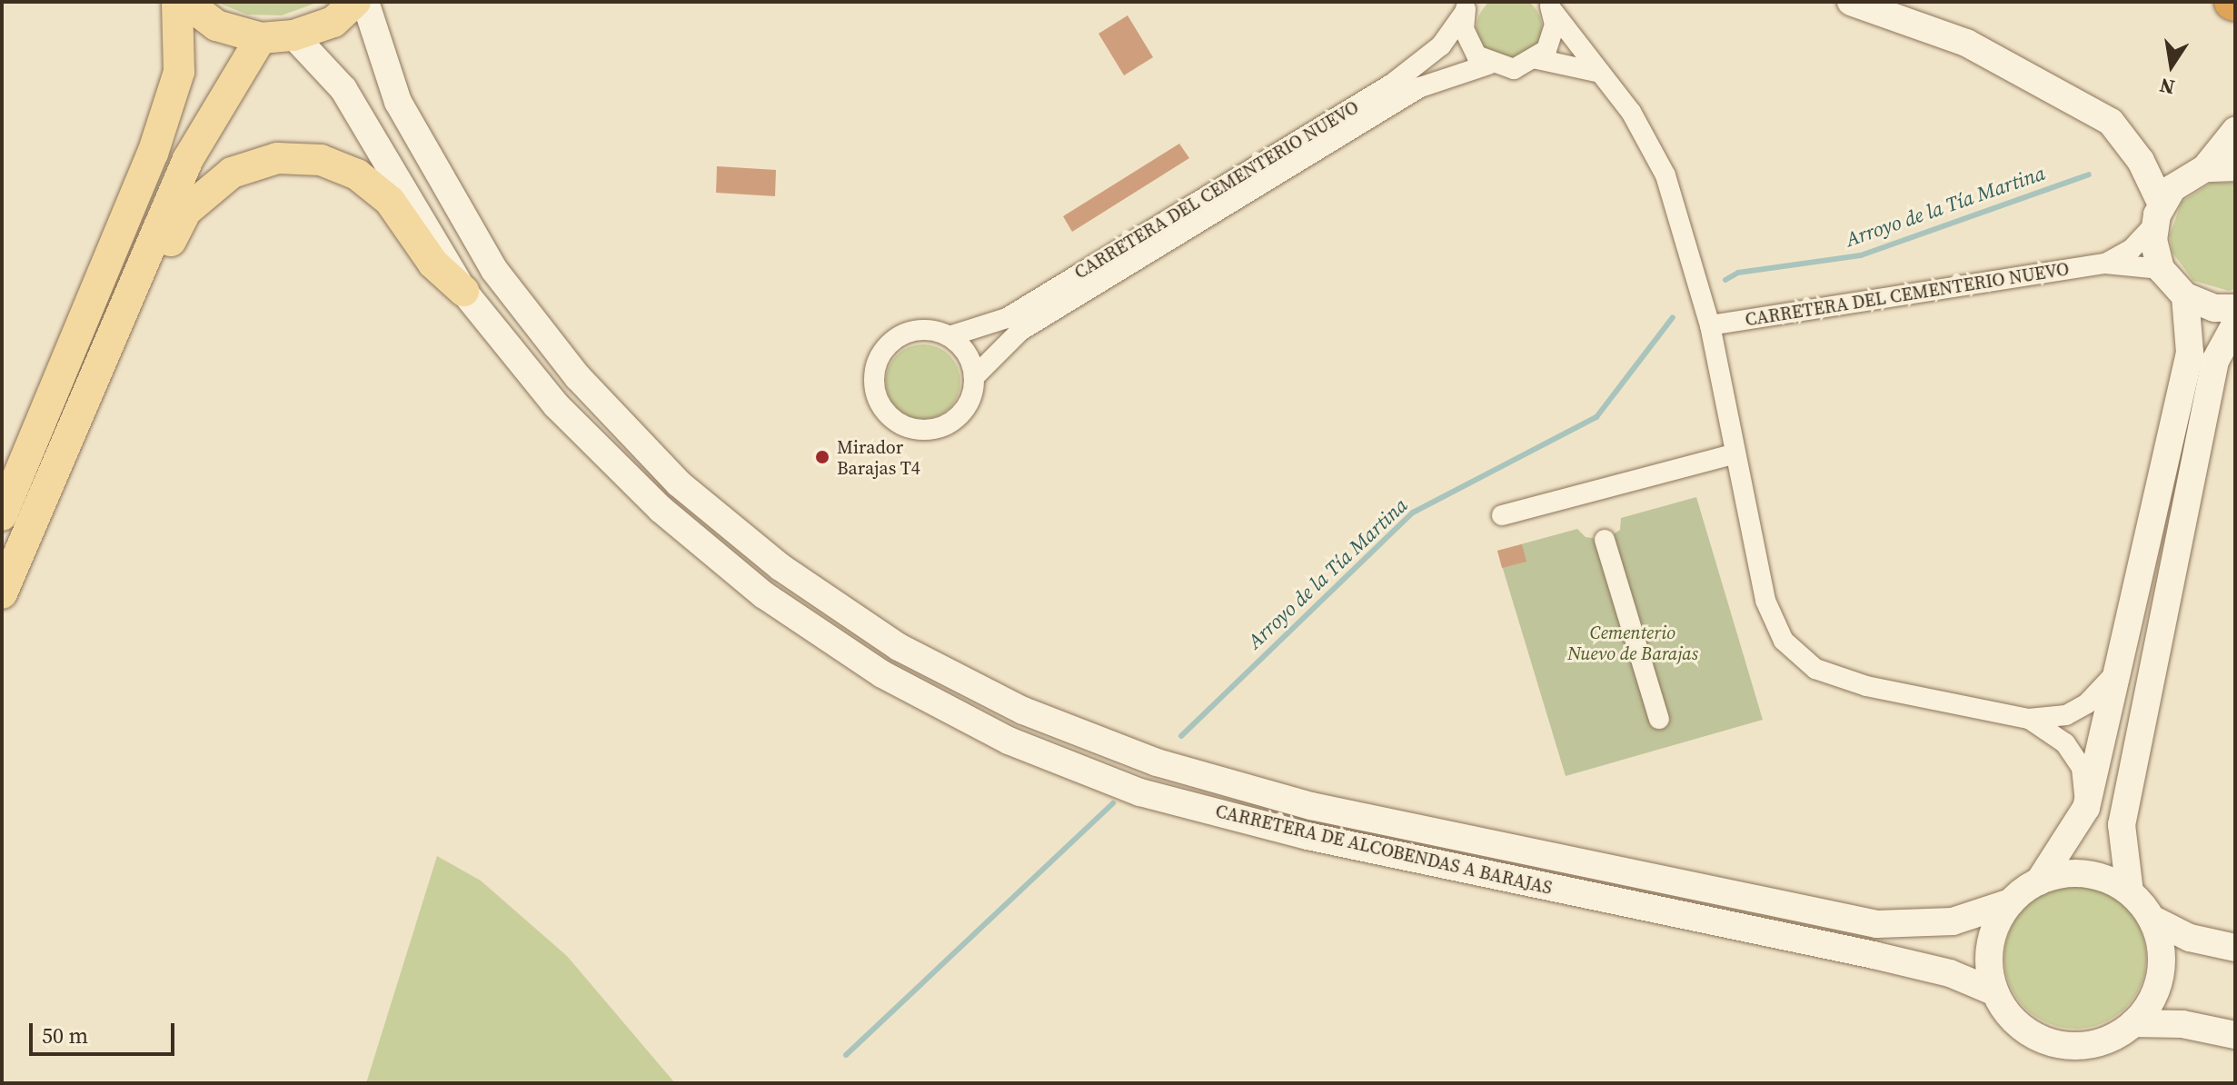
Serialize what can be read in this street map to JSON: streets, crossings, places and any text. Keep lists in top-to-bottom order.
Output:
{
  "streets": {
    "street": ["CARRETERA DEL CEMENTERIO NUEVO", "CARRETERA DE ALCOBENDAS A BARAJAS"]
  },
  "water": ["Arroyo de la Tía Martina"],
  "parks": ["Cementerio Nuevo de Barajas"],
  "places": ["Mirador Barajas T4"],
  "scale_bar": "50 m",
  "north": "bottom"
}
